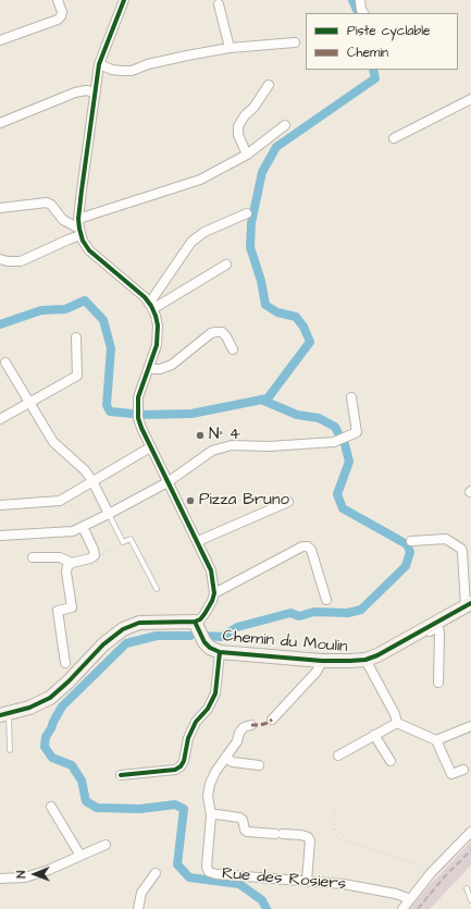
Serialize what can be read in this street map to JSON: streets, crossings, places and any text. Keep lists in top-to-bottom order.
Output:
{
  "streets": {
    "street": ["Chemin du Moulin", "Rue des Rosiers"]
  },
  "places": ["N° 4", "Pizza Bruno"],
  "legend": ["Piste cyclable", "Chemin"],
  "north": "left"
}
